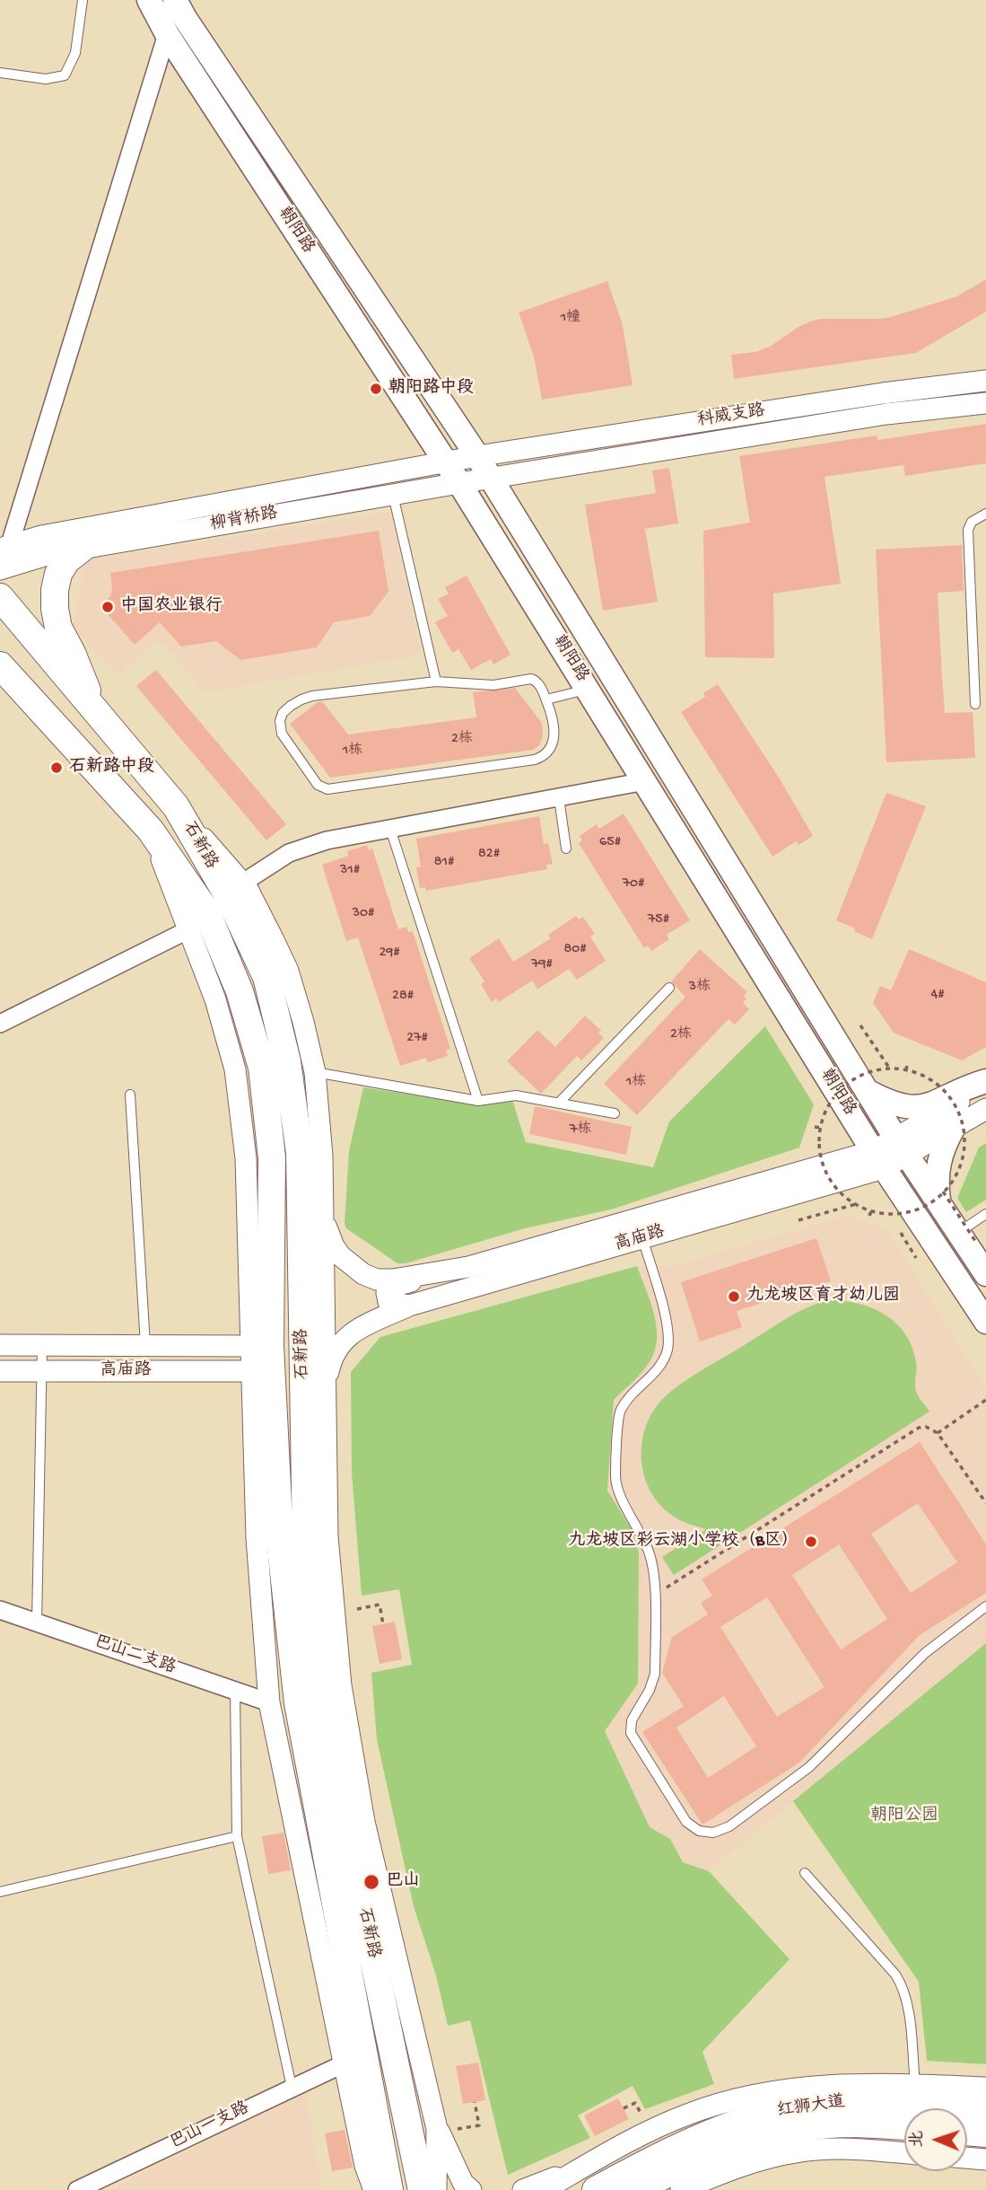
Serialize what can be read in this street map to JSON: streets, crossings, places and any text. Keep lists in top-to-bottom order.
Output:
{
  "streets": {
    "main road": ["朝阳路", "石新路", "红狮大道"],
    "street": [
      "科威支路",
      "柳背桥路",
      "高庙路",
      "巴山二支路",
      "巴山一支路"
    ]
  },
  "crossings": [
    ["朝阳路", "科威支路"],
    ["朝阳路", "柳背桥路"],
    ["朝阳路", "高庙路"],
    ["科威支路", "柳背桥路"]
  ],
  "parks": ["朝阳公园"],
  "places": [
    "朝阳路中段",
    "中国农业银行",
    "石新路中段",
    "九龙坡区育才幼儿园",
    "九龙坡区彩云湖小学校（B区）",
    "巴山"
  ],
  "house_numbers": [
    "1幢",
    "2栋",
    "1栋",
    "65#",
    "82#",
    "81#",
    "31#",
    "70#",
    "30#",
    "75#",
    "80#",
    "29#",
    "79#",
    "3栋",
    "4#",
    "28#",
    "2栋",
    "27#",
    "1栋",
    "7栋"
  ],
  "north": "left"
}
